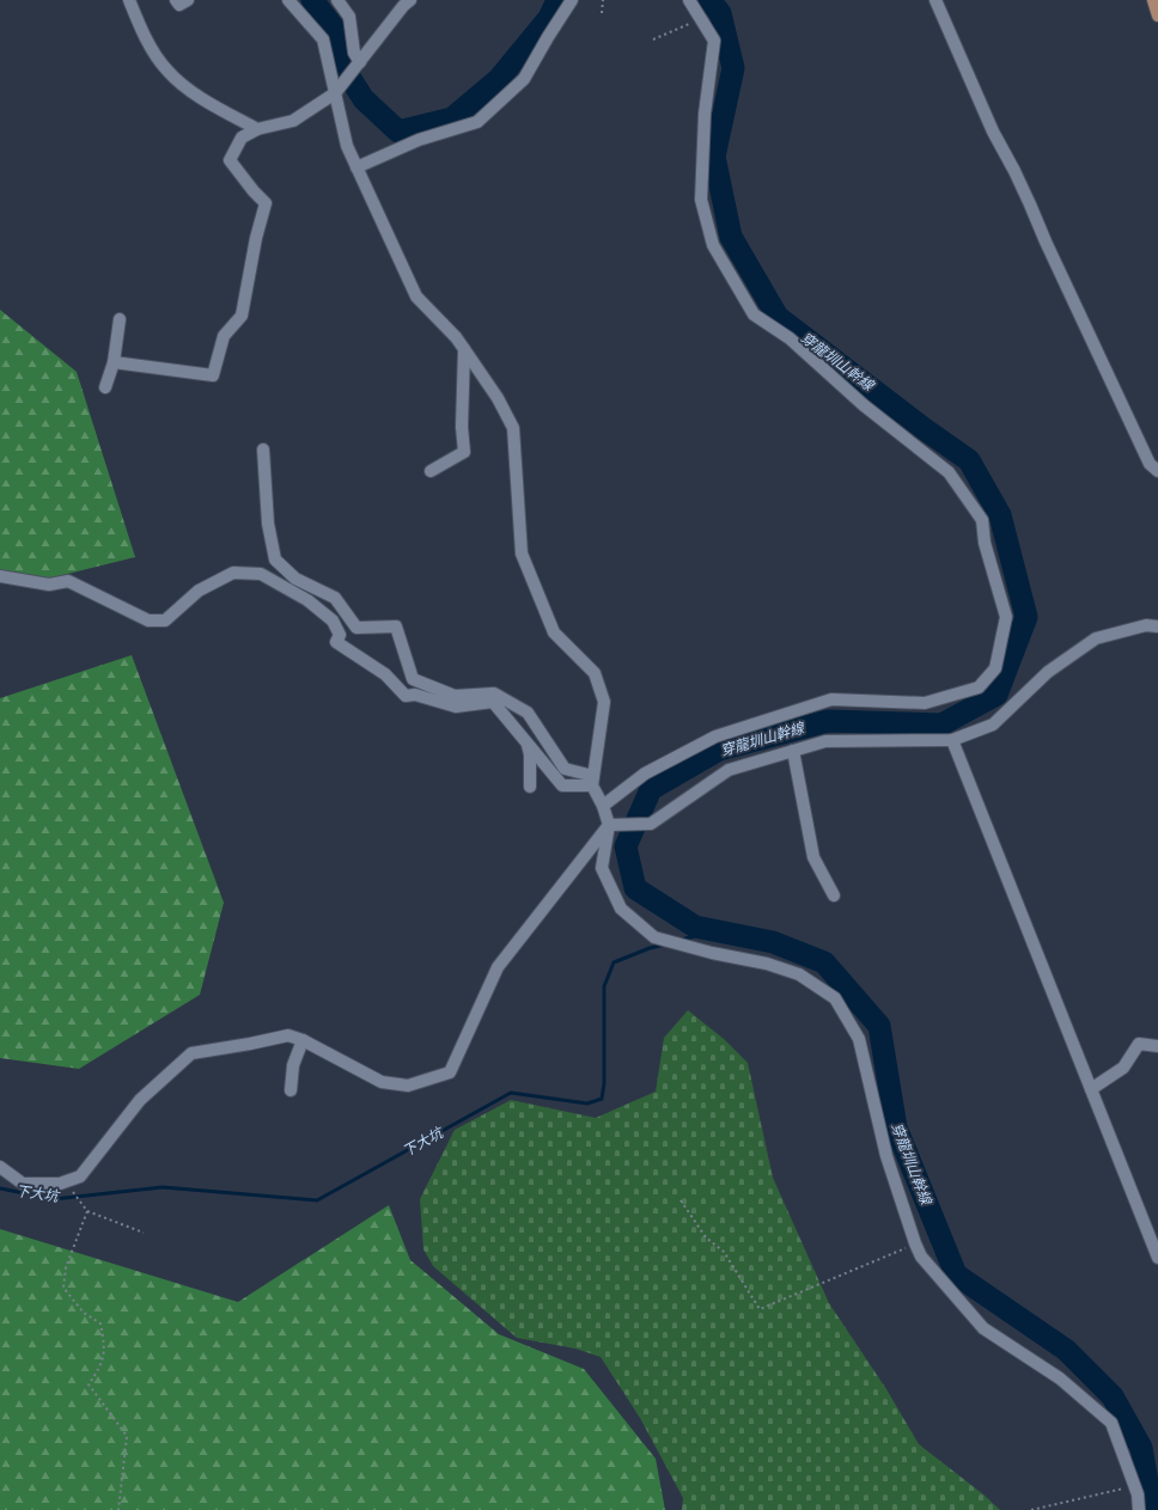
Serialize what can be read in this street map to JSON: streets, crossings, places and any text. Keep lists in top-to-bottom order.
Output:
{
  "water": ["穿龍圳山幹線", "下大坑"]
}
